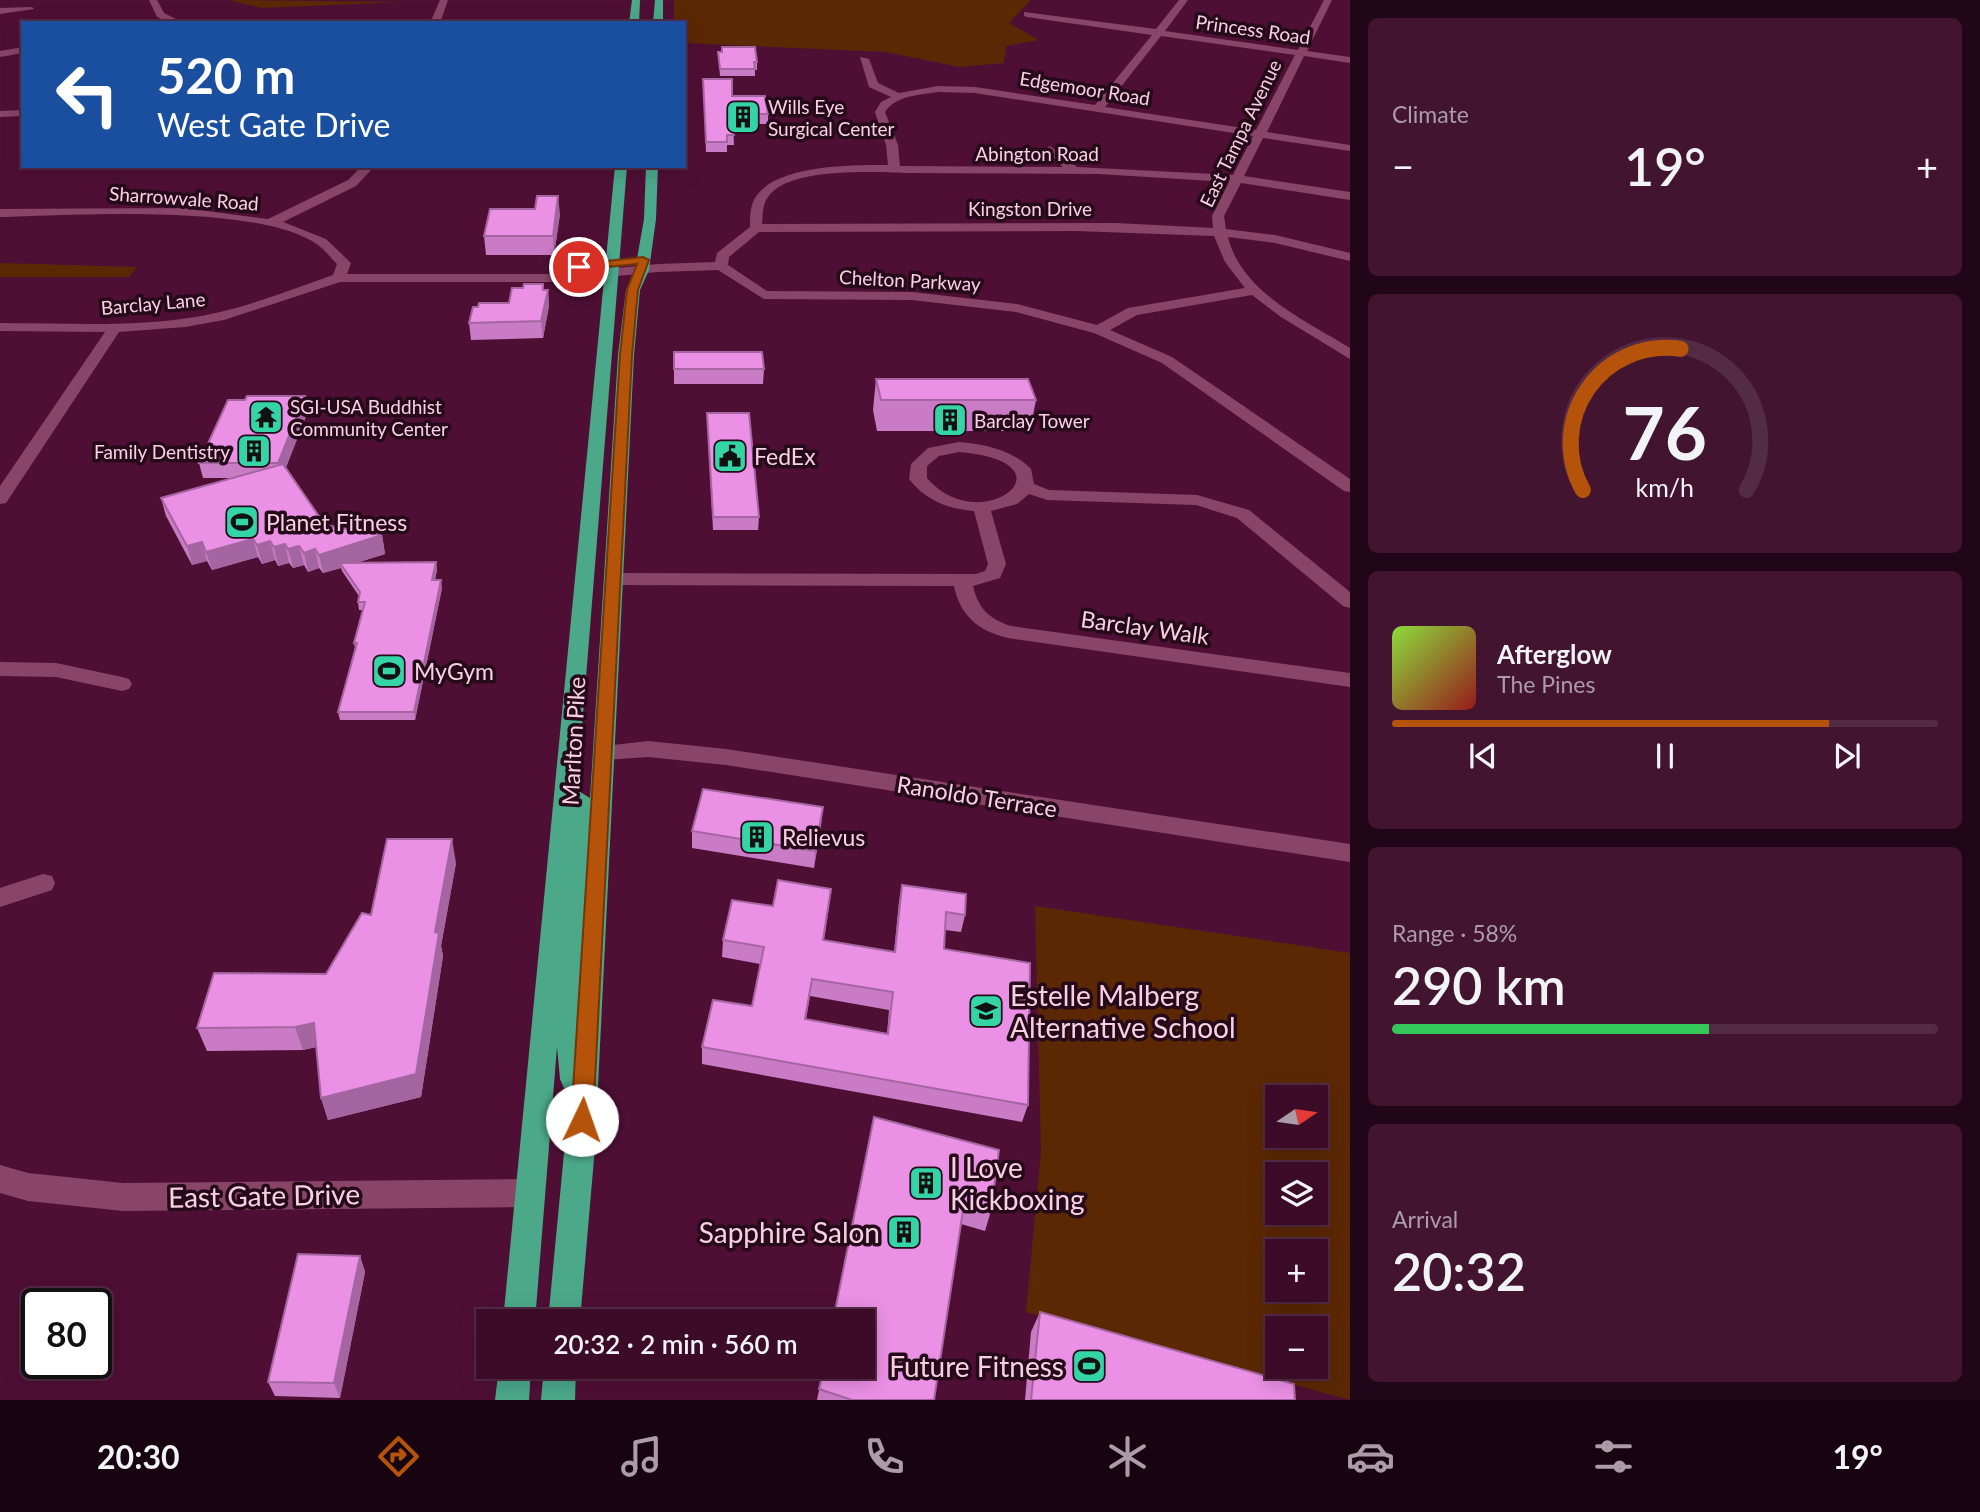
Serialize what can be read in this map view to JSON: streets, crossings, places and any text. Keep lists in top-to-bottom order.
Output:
{
  "streets": {
    "highway": ["Marlton Pike"],
    "street": [
      "Princess Road",
      "Edgemoor Road",
      "East Tampa Avenue",
      "Abington Road",
      "Sharrowvale Road",
      "Kingston Drive",
      "Chelton Parkway",
      "Barclay Lane",
      "Barclay Walk",
      "Ranoldo Terrace",
      "East Gate Drive"
    ]
  },
  "crossings": [
    ["Princess Road", "East Tampa Avenue"],
    ["Edgemoor Road", "East Tampa Avenue"],
    ["East Tampa Avenue", "Abington Road"],
    ["East Tampa Avenue", "Kingston Drive"],
    ["Abington Road", "Kingston Drive"],
    ["Sharrowvale Road", "Barclay Lane"],
    ["Barclay Lane", "Marlton Pike"],
    ["Marlton Pike", "Ranoldo Terrace"],
    ["Marlton Pike", "East Gate Drive"]
  ],
  "places": {
    "building": [
      "Wills Eye Surgical Center",
      "Barclay Tower",
      "Family Dentistry",
      "Relievus",
      "I Love Kickboxing",
      "Sapphire Salon"
    ],
    "temple": ["SGI-USA Buddhist Community Center"],
    "public building": ["FedEx"],
    "sports": ["Planet Fitness", "MyGym", "Future Fitness"],
    "school or university": ["Estelle Malberg Alternative School"]
  },
  "north": "right",
  "page": {
    "tile": [
      "Climate",
      ["Range · 58%", "290 km"],
      ["Arrival", "20:32"]
    ],
    "turn": ["520 m", "West Gate Drive"],
    "heat": ["−", "19°", "+"],
    "song": ["Afterglow", "The Pines"],
    "map_buttons": ["+", "−"],
    "limit": "80",
    "trip": "20:32 · 2 min · 560 m",
    "tabs": ["20:30", "19°"],
    "gauge": ["76", "km/h"]
  }
}
